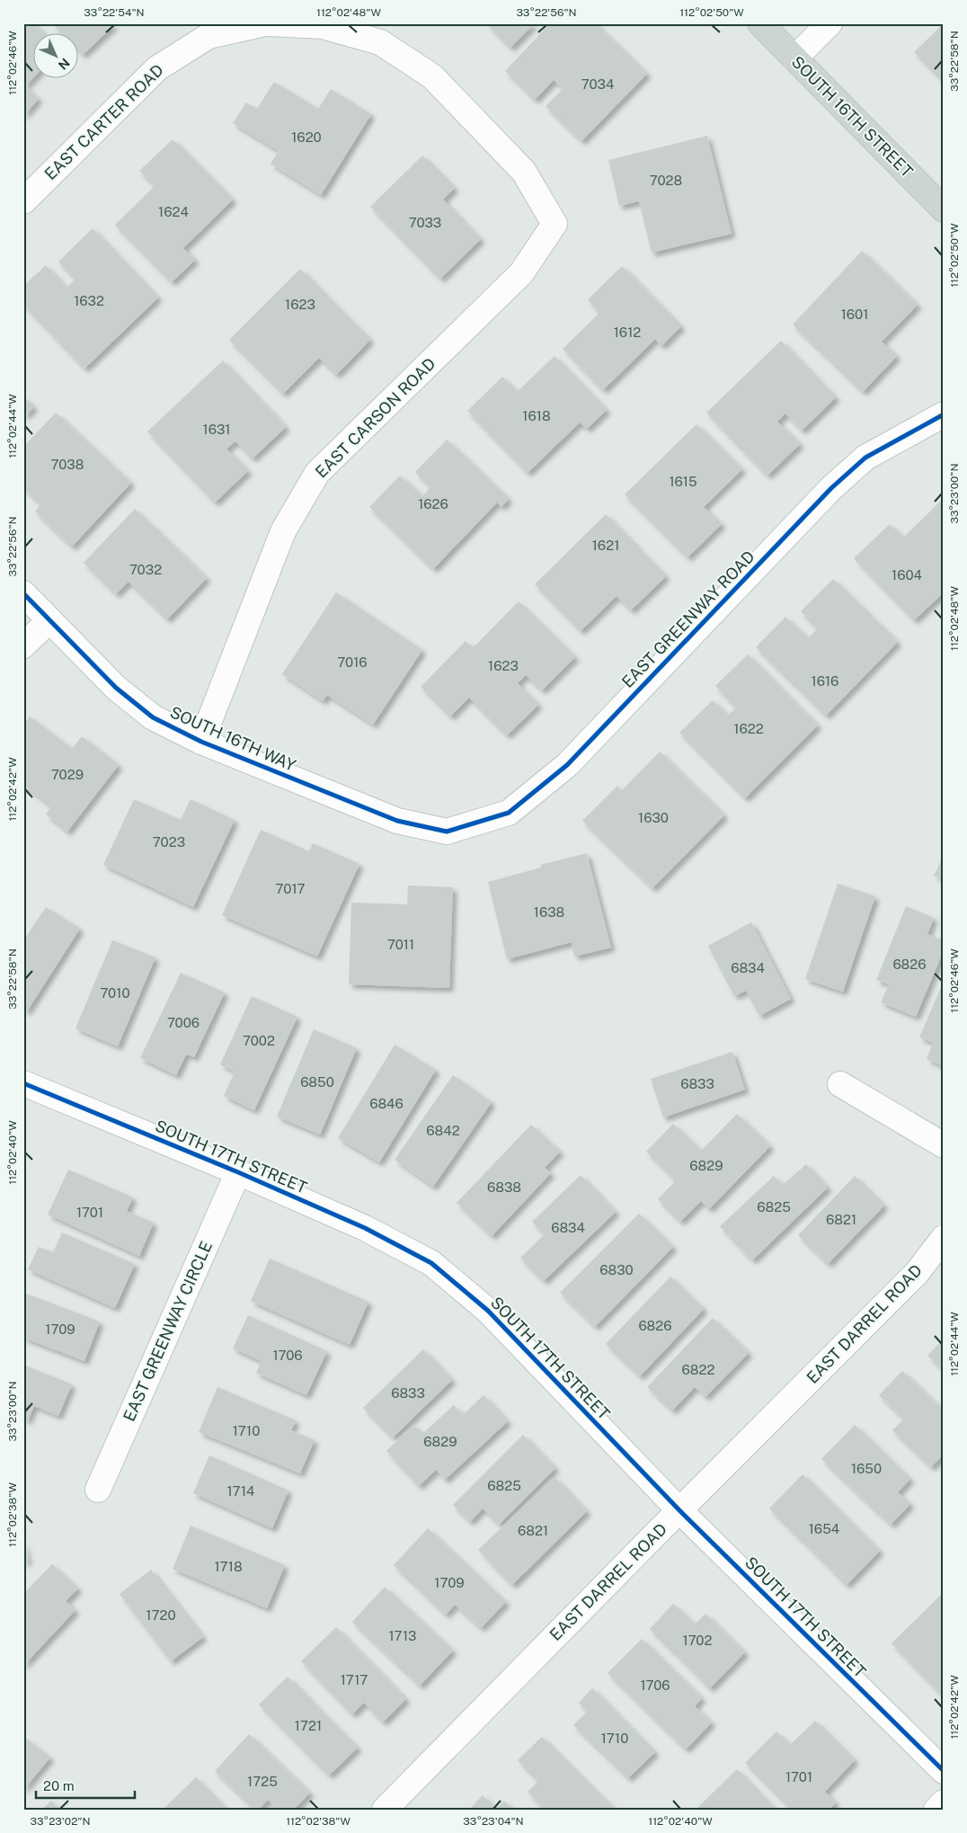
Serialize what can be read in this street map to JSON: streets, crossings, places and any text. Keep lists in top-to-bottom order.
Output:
{
  "streets": {
    "main road": ["SOUTH 16TH STREET"],
    "street": [
      "EAST CARTER ROAD",
      "EAST CARSON ROAD",
      "EAST GREENWAY ROAD",
      "SOUTH 16TH WAY",
      "SOUTH 17TH STREET",
      "EAST DARREL ROAD",
      "EAST GREENWAY CIRCLE"
    ]
  },
  "crossings": [
    ["EAST CARTER ROAD", "EAST CARSON ROAD"],
    ["EAST CARSON ROAD", "SOUTH 16TH WAY"],
    ["EAST GREENWAY ROAD", "SOUTH 16TH WAY"],
    ["SOUTH 17TH STREET", "EAST DARREL ROAD"],
    ["SOUTH 17TH STREET", "EAST GREENWAY CIRCLE"]
  ],
  "house_numbers": [
    "7034",
    "1620",
    "7028",
    "1624",
    "7033",
    "1632",
    "1623",
    "1601",
    "1612",
    "1618",
    "1631",
    "7038",
    "1615",
    "1626",
    "1621",
    "7032",
    "1604",
    "7016",
    "1623",
    "1616",
    "1622",
    "7029",
    "1630",
    "7023",
    "7017",
    "1638",
    "7011",
    "6826",
    "6834",
    "7010",
    "7006",
    "7002",
    "6850",
    "6833",
    "6846",
    "6842",
    "6829",
    "6838",
    "6825",
    "1701",
    "6821",
    "6834",
    "6830",
    "6826",
    "1709",
    "1706",
    "6822",
    "6833",
    "1710",
    "6829",
    "1650",
    "6825",
    "1714",
    "1654",
    "6821",
    "1718",
    "1709",
    "1720",
    "1713",
    "1702",
    "1717",
    "1706",
    "1721",
    "1710",
    "1701",
    "1725"
  ],
  "scale_bar": "20 m",
  "north": "bottom right",
  "coordinates": [
    "33°22'54\"N",
    "112°02'48\"W",
    "33°22'56\"N",
    "112°02'50\"W",
    "33°22'58\"N",
    "112°02'46\"W",
    "112°02'44\"W",
    "33°23'00\"N",
    "112°02'42\"W",
    "112°02'40\"W",
    "112°02'38\"W",
    "33°23'02\"N",
    "33°23'04\"N"
  ]
}
